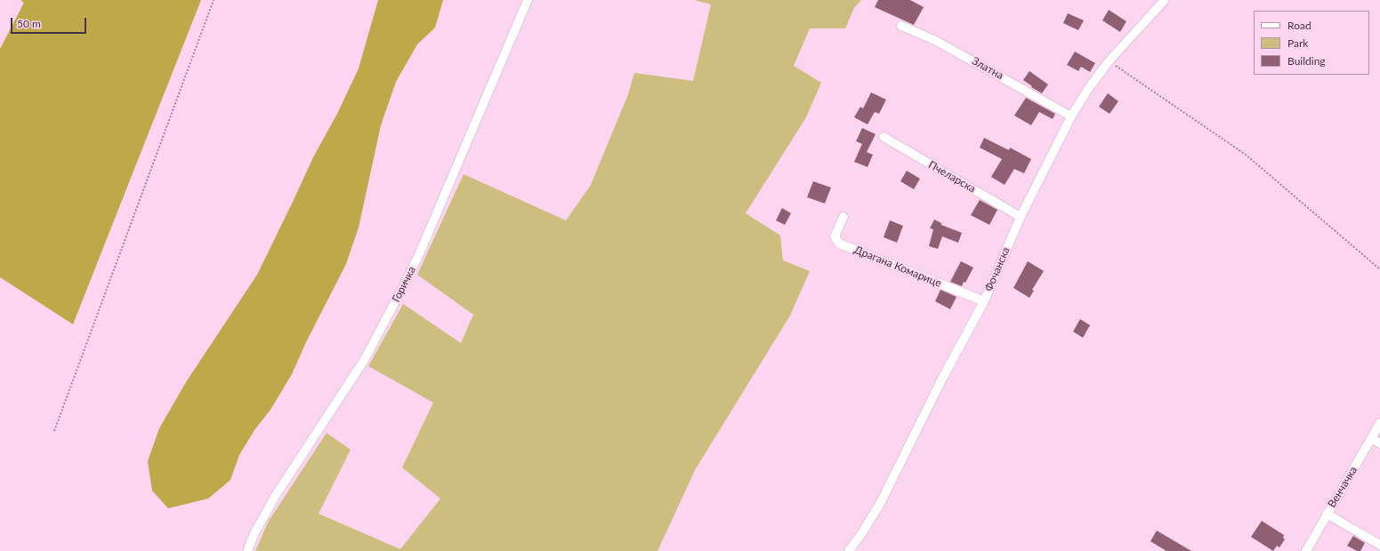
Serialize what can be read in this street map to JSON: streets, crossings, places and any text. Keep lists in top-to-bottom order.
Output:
{
  "streets": {
    "street": [
      "Златна",
      "Пчеларска",
      "Драгана Комарице",
      "Фочанска",
      "Горичка",
      "Венчачка"
    ]
  },
  "crossings": [
    ["Златна", "Фочанска"],
    ["Пчеларска", "Фочанска"],
    ["Драгана Комарице", "Фочанска"]
  ],
  "legend": ["Road", "Park", "Building"],
  "scale_bar": "50 m"
}
